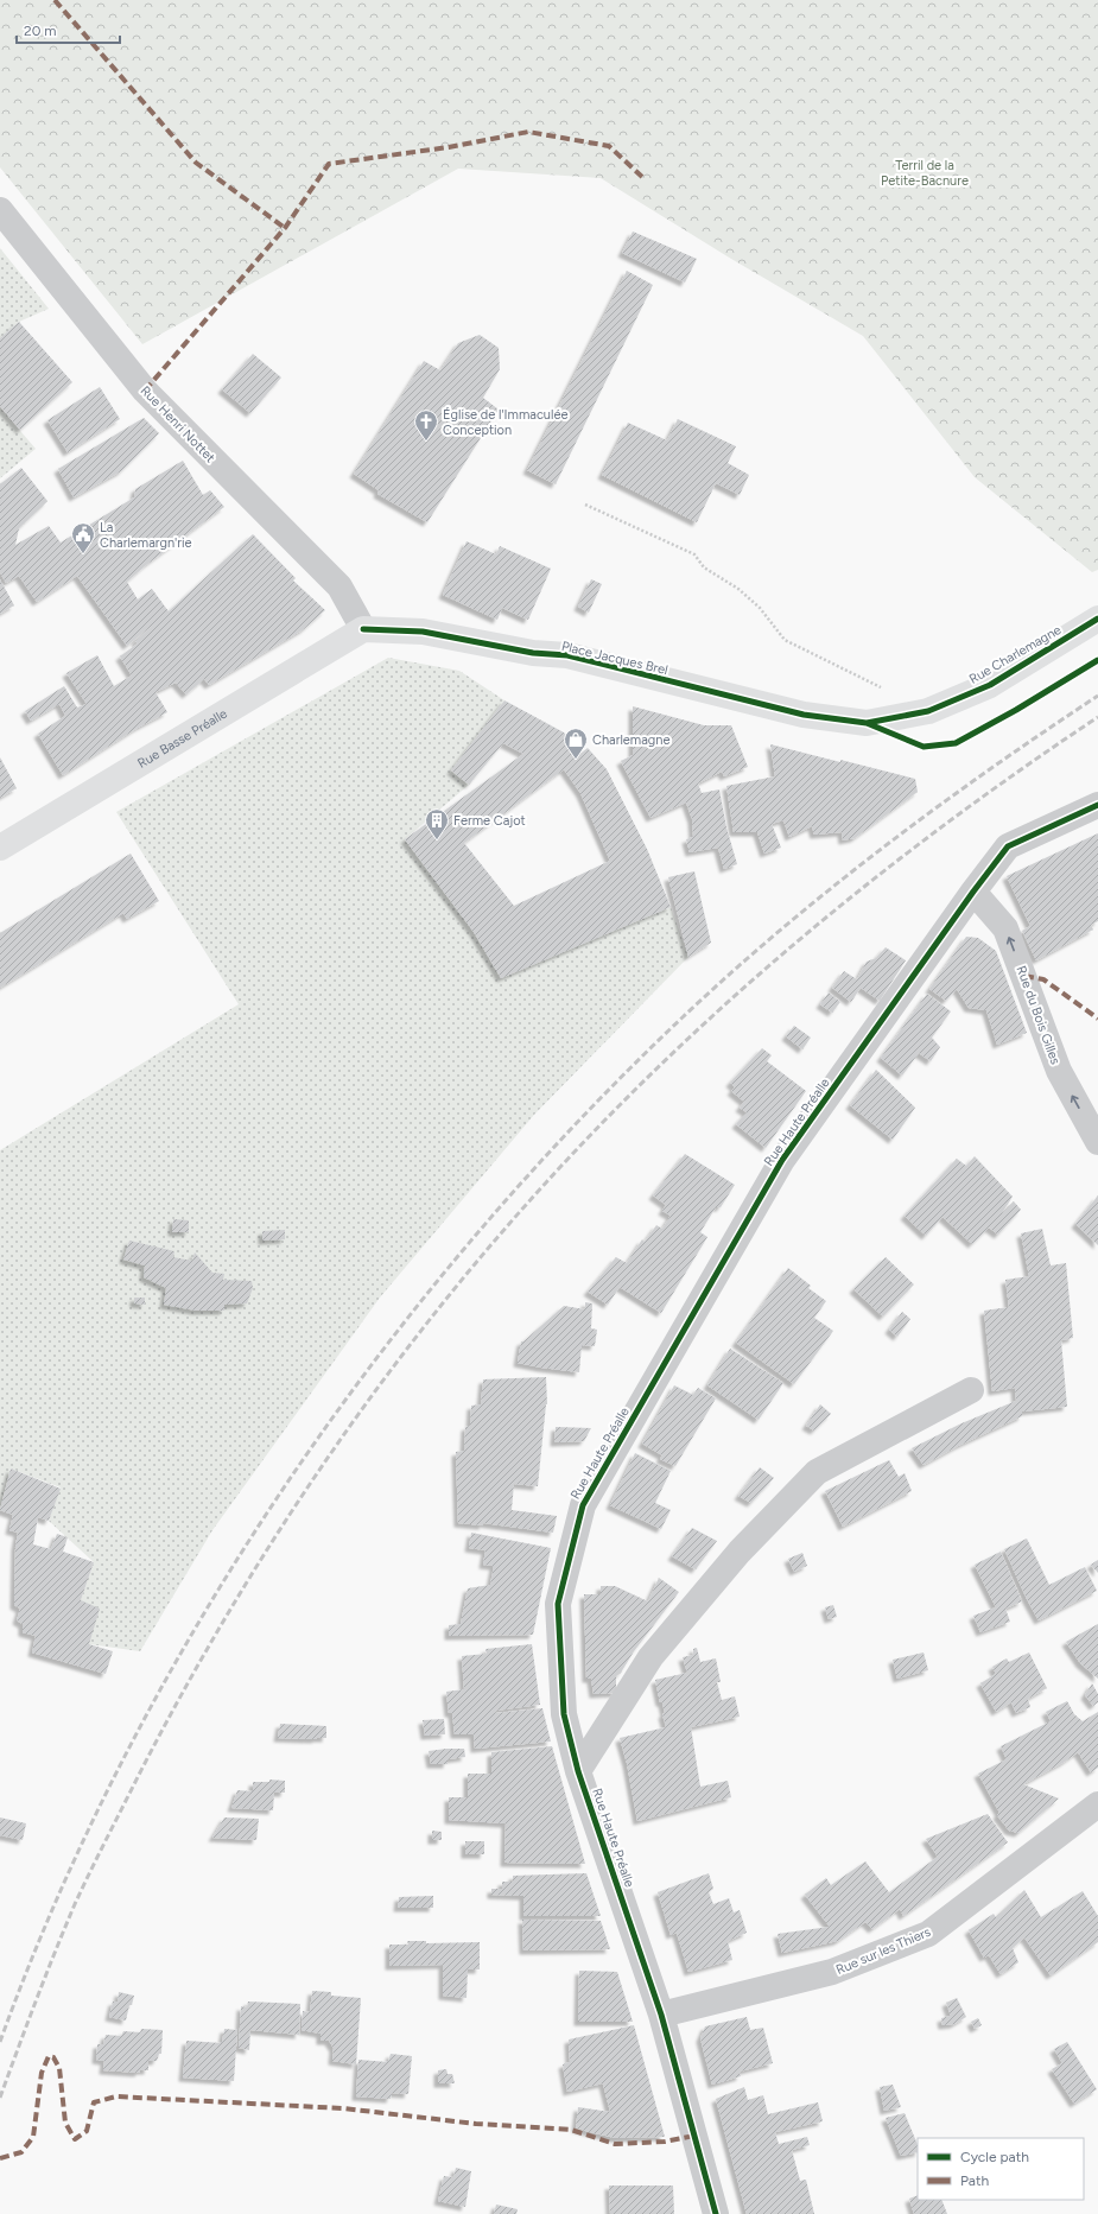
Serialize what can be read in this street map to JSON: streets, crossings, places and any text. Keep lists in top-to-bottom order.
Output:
{
  "streets": {
    "street": [
      "Rue Henri Nottet",
      "Rue Charlemagne",
      "Place Jacques Brel",
      "Rue Basse Préalle",
      "Rue du Bois Gilles",
      "Rue Haute Préalle",
      "Rue sur les Thiers"
    ]
  },
  "crossings": [
    ["Rue Henri Nottet", "Place Jacques Brel"],
    ["Rue Henri Nottet", "Rue Basse Préalle"],
    ["Rue Charlemagne", "Place Jacques Brel"],
    ["Place Jacques Brel", "Rue Basse Préalle"],
    ["Rue du Bois Gilles", "Rue Haute Préalle"],
    ["Rue Haute Préalle", "Rue sur les Thiers"]
  ],
  "one_way": ["Rue du Bois Gilles"],
  "parks": ["Terril de la Petite-Bacnure"],
  "places": {
    "church": ["Église de l'Immaculée Conception"],
    "public building": ["La Charlemargn'rie"],
    "shop": ["Charlemagne"],
    "building": ["Ferme Cajot"]
  },
  "legend": ["Cycle path", "Path"],
  "scale_bar": "20 m"
}
